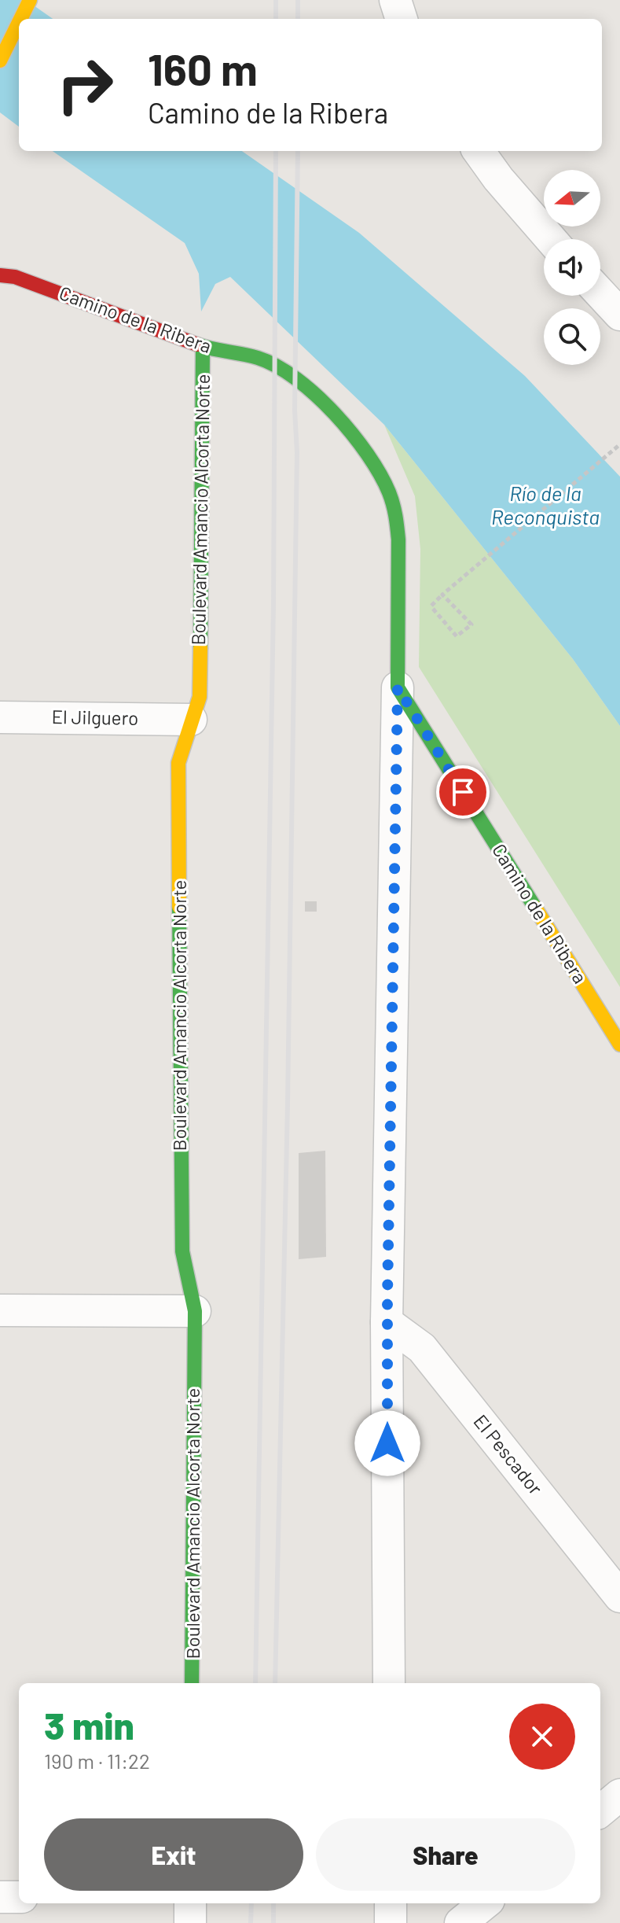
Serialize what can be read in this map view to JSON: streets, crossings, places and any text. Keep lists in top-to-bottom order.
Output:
{
  "streets": {
    "street": [
      "Camino de la Ribera",
      "Boulevard Amancio Alcorta Norte",
      "El Jilguero",
      "El Pescador"
    ]
  },
  "crossings": [
    ["Camino de la Ribera", "Boulevard Amancio Alcorta Norte"],
    ["Boulevard Amancio Alcorta Norte", "El Jilguero"]
  ],
  "water": ["Río de la Reconquista"],
  "north": "left",
  "page": {
    "turn": ["160 m", "Camino de la Ribera"],
    "heading": ["3 min", "190 m · 11:22"],
    "buttons": ["Exit", "Share"]
  }
}
